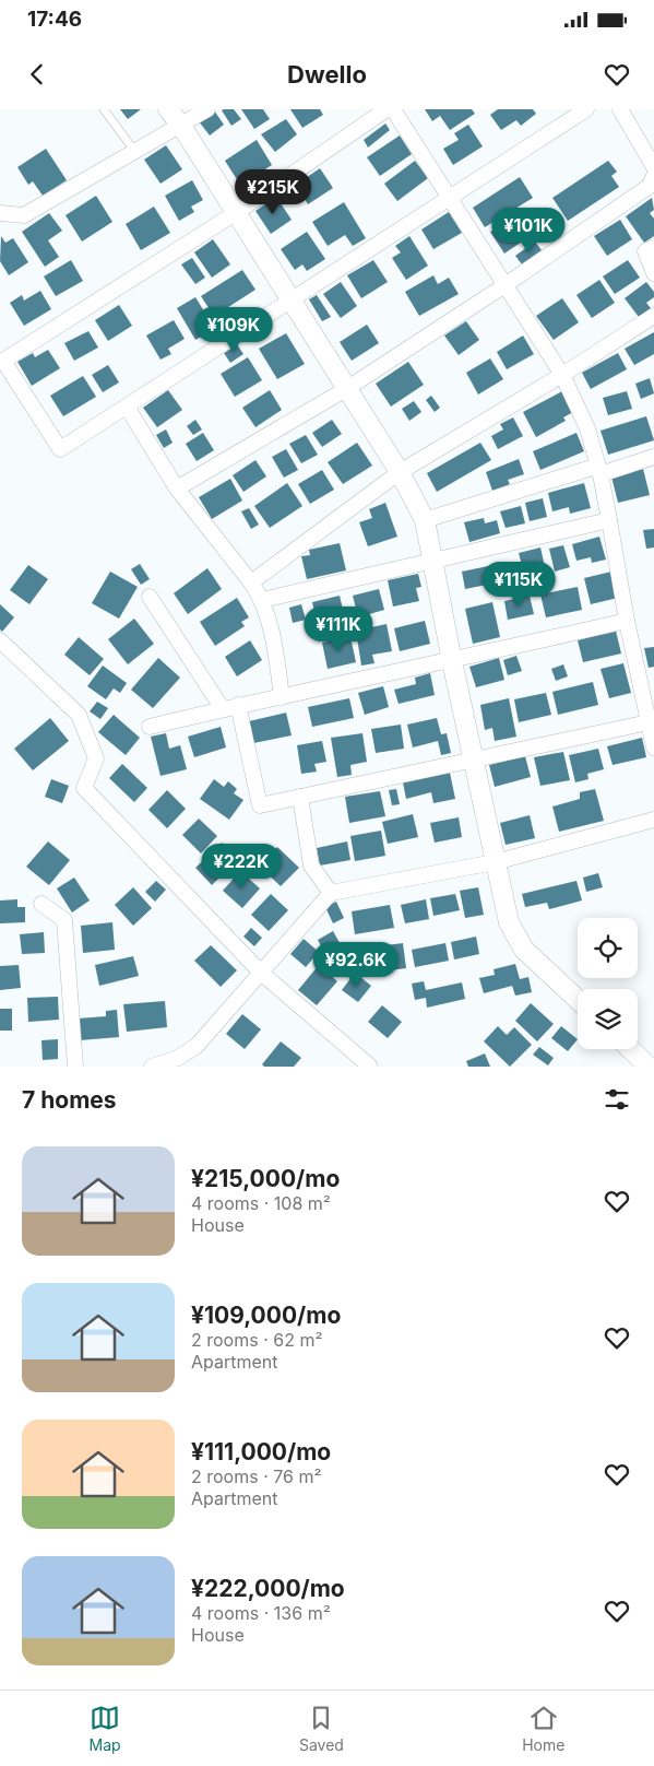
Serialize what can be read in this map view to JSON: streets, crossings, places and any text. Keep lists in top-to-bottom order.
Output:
{
  "page": {
    "status": "17:46",
    "header": "Dwello",
    "price": [
      "¥215K",
      "¥101K",
      "¥109K",
      "¥115K",
      "¥111K",
      "¥222K",
      "¥92.6K"
    ],
    "heading": "7 homes",
    "list": [
      {
        "name": "¥215,000/mo",
        "note": "4 rooms · 108 m² · House"
      },
      {
        "name": "¥109,000/mo",
        "note": "2 rooms · 62 m² · Apartment"
      },
      {
        "name": "¥111,000/mo",
        "note": "2 rooms · 76 m² · Apartment"
      },
      {
        "name": "¥222,000/mo",
        "note": "4 rooms · 136 m² · House"
      }
    ],
    "tabs": ["Map", "Saved", "Home"]
  }
}
